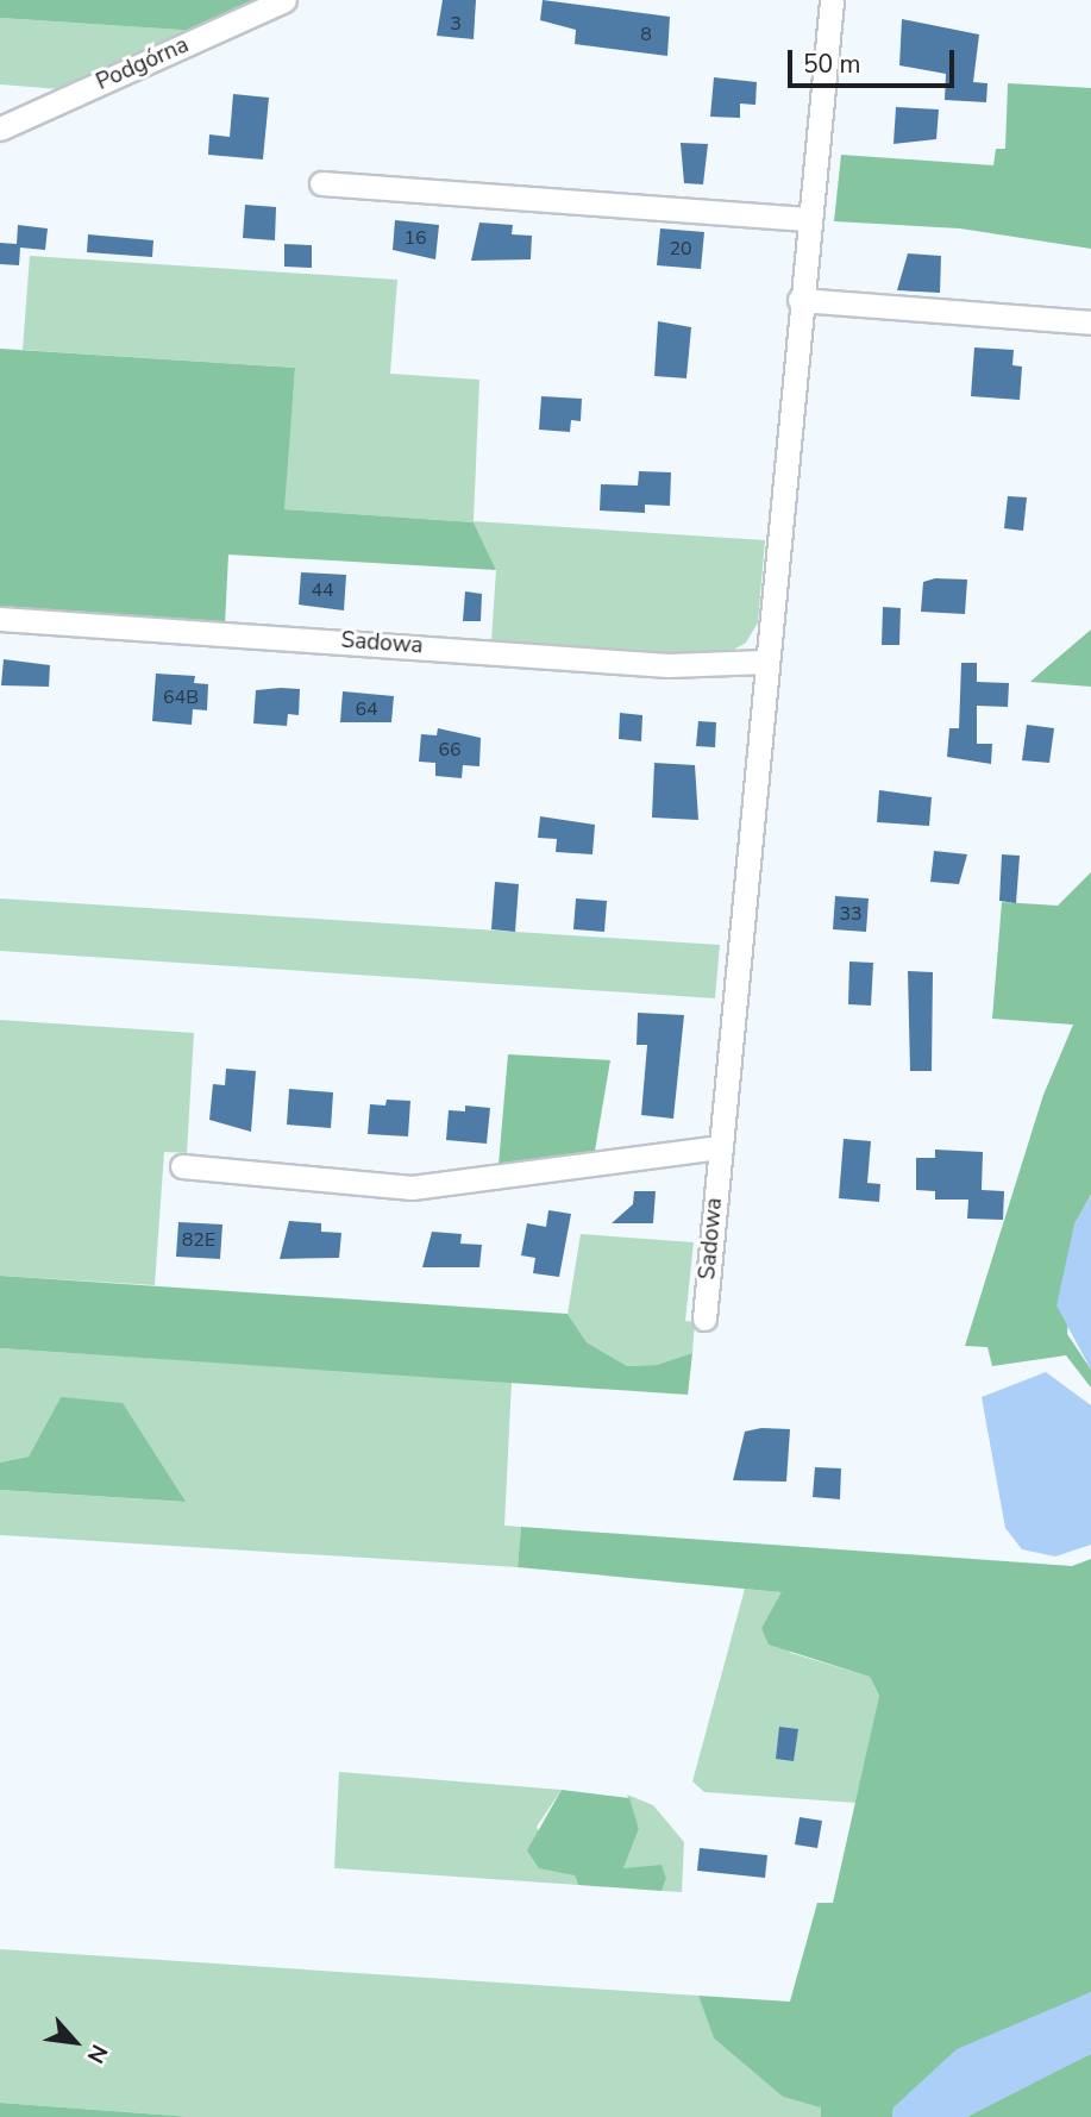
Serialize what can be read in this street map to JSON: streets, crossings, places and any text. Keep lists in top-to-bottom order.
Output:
{
  "streets": {
    "street": ["Podgórna", "Sadowa"]
  },
  "house_numbers": [
    "3",
    "8",
    "16",
    "20",
    "44",
    "64B",
    "64",
    "66",
    "33",
    "82E"
  ],
  "scale_bar": "50 m",
  "north": "bottom right"
}
